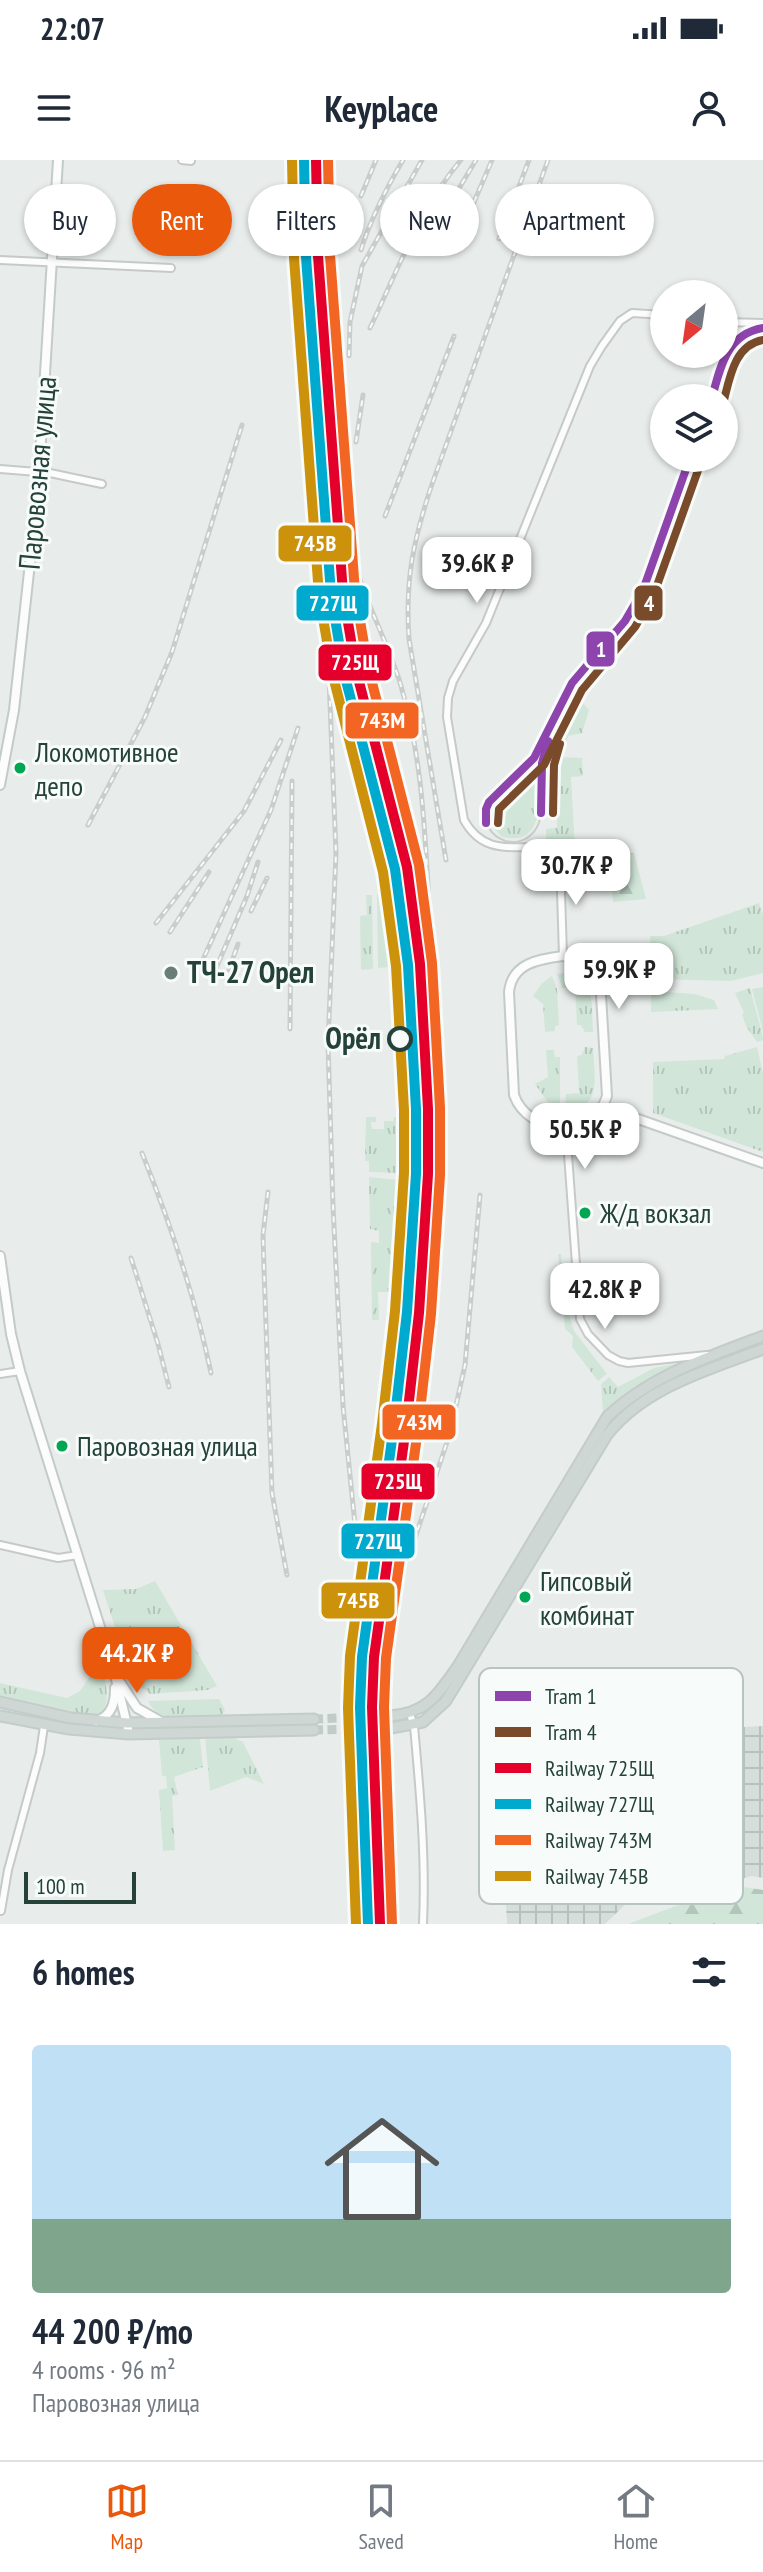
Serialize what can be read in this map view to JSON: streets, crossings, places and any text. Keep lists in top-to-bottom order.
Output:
{
  "streets": {
    "main road": ["Паровозная улица"]
  },
  "places": [
    "Локомотивное депо",
    "ТЧ-27 Орел",
    "Орёл",
    "Ж/д вокзал",
    "Паровозная улица",
    "Гипсовый комбинат"
  ],
  "lines": [
    "rail line 725Щ",
    "rail line 727Щ",
    "rail line 743М",
    "rail line 745В",
    "tram line 1",
    "tram line 4"
  ],
  "legend": [
    "Tram 1",
    "Tram 4",
    "Railway 725Щ",
    "Railway 727Щ",
    "Railway 743М",
    "Railway 745В"
  ],
  "scale_bar": "100 m",
  "north": "bottom left",
  "page": {
    "status": "22:07",
    "header": "Keyplace",
    "chip": [
      "Buy",
      "Rent",
      "Filters",
      "New",
      "Apartment"
    ],
    "price": [
      "39.6K ₽",
      "30.7K ₽",
      "59.9K ₽",
      "50.5K ₽",
      "42.8K ₽",
      "44.2K ₽"
    ],
    "scale": "100 m",
    "heading": "6 homes",
    "list": [
      {
        "name": "44 200 ₽/mo",
        "note": "4 rooms · 96 m² · Паровозная улица"
      }
    ],
    "tabs": ["Map", "Saved", "Home"]
  }
}
